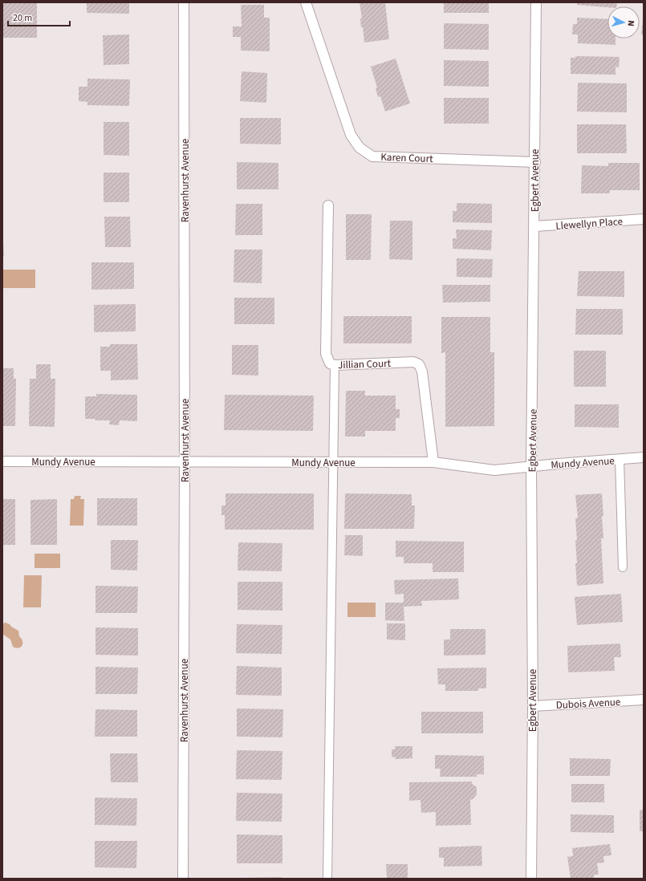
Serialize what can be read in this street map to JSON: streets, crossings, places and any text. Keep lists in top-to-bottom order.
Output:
{
  "streets": {
    "street": [
      "Karen Court",
      "Ravenhurst Avenue",
      "Egbert Avenue",
      "Llewellyn Place",
      "Jillian Court",
      "Mundy Avenue",
      "Dubois Avenue"
    ]
  },
  "crossings": [
    ["Karen Court", "Egbert Avenue"],
    ["Ravenhurst Avenue", "Mundy Avenue"],
    ["Egbert Avenue", "Llewellyn Place"],
    ["Egbert Avenue", "Mundy Avenue"],
    ["Egbert Avenue", "Dubois Avenue"],
    ["Jillian Court", "Mundy Avenue"]
  ],
  "scale_bar": "20 m",
  "north": "right"
}
